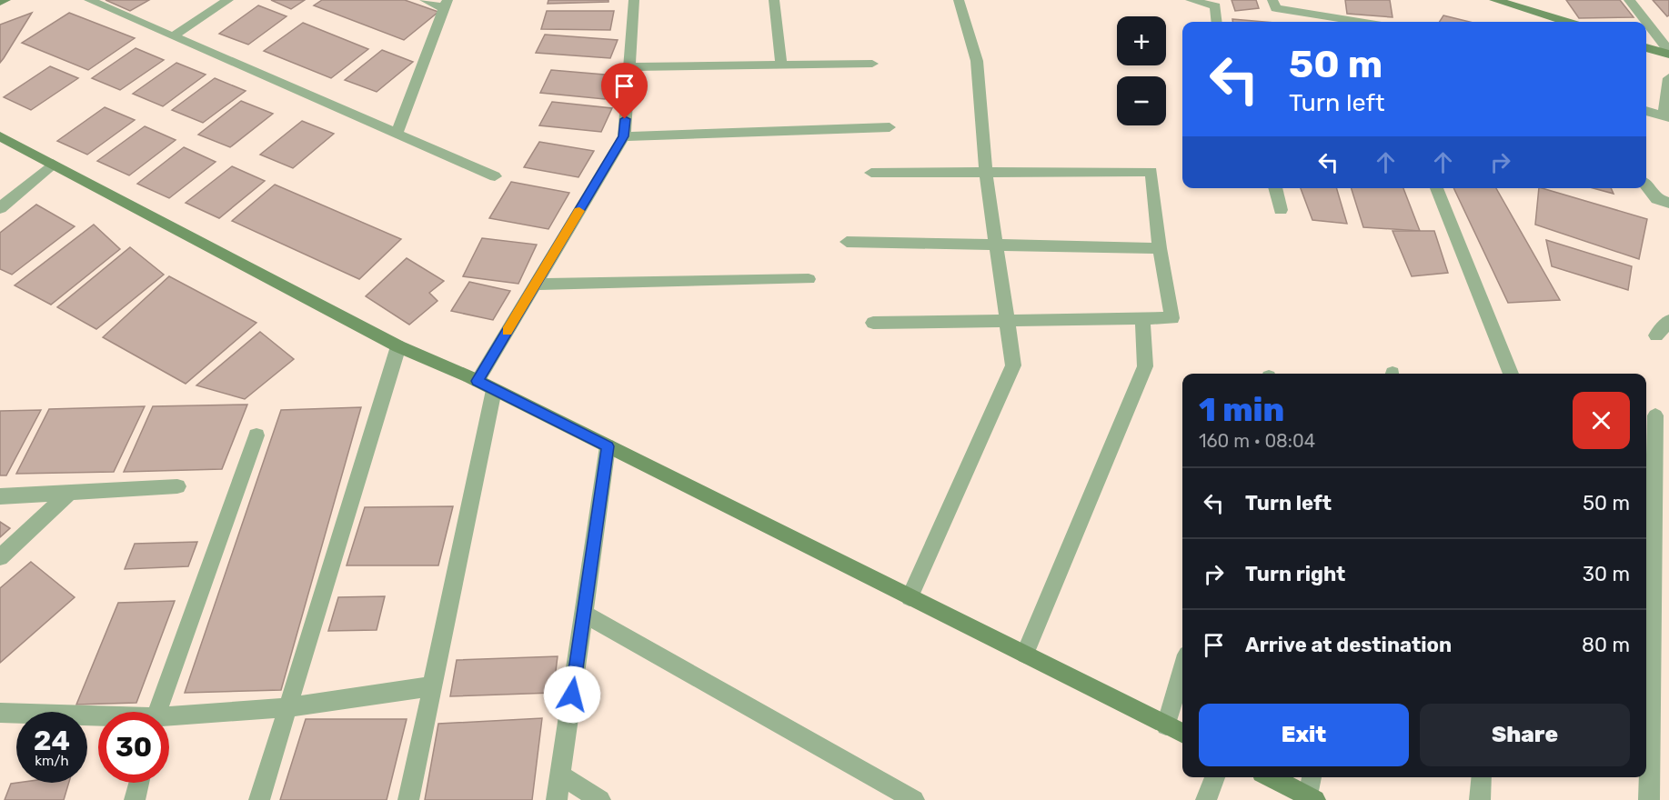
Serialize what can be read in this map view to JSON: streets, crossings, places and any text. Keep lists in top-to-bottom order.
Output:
{
  "page": {
    "map_buttons": ["+", "−"],
    "turn": ["50 m", "Turn left"],
    "heading": ["1 min", "160 m · 08:04"],
    "list": [
      {
        "name": "Turn left",
        "value": "50 m"
      },
      {
        "name": "Turn right",
        "value": "30 m"
      },
      {
        "name": "Arrive at destination",
        "value": "80 m"
      }
    ],
    "buttons": ["Exit", "Share"],
    "speed": "24 km/h",
    "limit": "30"
  }
}
